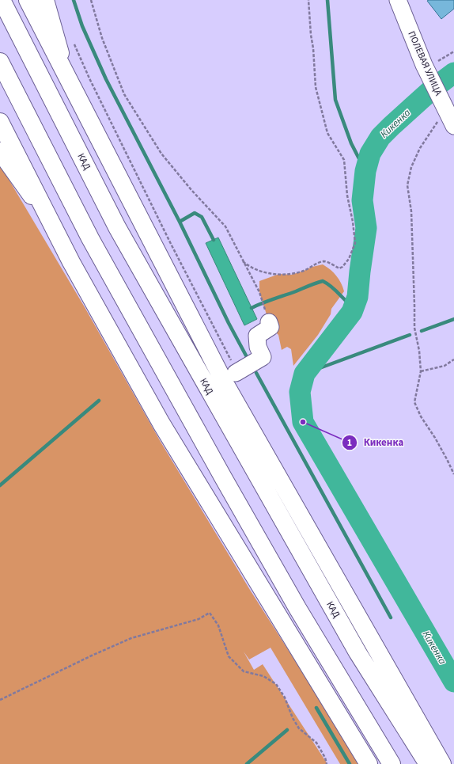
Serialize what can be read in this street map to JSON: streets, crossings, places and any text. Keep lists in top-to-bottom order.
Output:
{
  "streets": {
    "main road": ["КАД"],
    "street": ["ПОЛЕВАЯ УЛИЦА"]
  },
  "water": ["Кикенка"],
  "places": ["Кикенка"]
}
